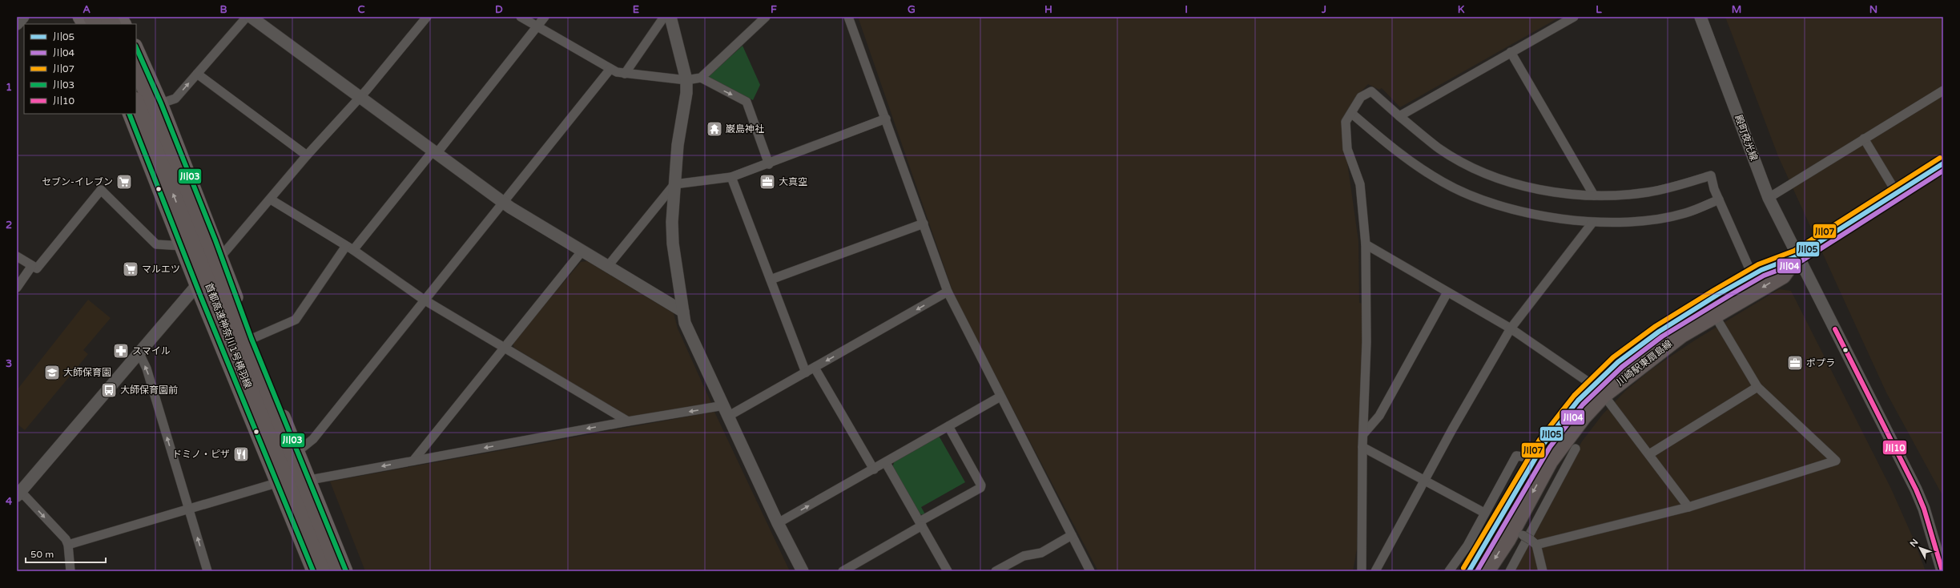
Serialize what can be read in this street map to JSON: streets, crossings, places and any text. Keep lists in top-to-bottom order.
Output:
{
  "streets": {
    "highway": ["首都高速神奈川1号横羽線", "川崎駅東扇島線"],
    "street": ["殿町夜光線"]
  },
  "crossings": [
    ["殿町夜光線", "川崎駅東扇島線"]
  ],
  "places": {
    "temple": ["巌島神社"],
    "supermarket": ["セブン-イレブン", "マルエツ"],
    "office": ["大真空", "ポプラ"],
    "pharmacy": ["スマイル"],
    "school or university": ["大師保育園"],
    "bus stop": ["大師保育園前"],
    "restaurant": ["ドミノ・ピザ"]
  },
  "lines": [
    "transit line 川03",
    "transit line 川07",
    "transit line 川05",
    "transit line 川04",
    "transit line 川10"
  ],
  "legend": [
    "川05",
    "川04",
    "川07",
    "川03",
    "川10"
  ],
  "scale_bar": "50 m",
  "north": "top left",
  "grid": {
    "columns": [
      "A",
      "B",
      "C",
      "D",
      "E",
      "F",
      "G",
      "H",
      "I",
      "J",
      "K",
      "L",
      "M",
      "N"
    ],
    "rows": [
      "1",
      "2",
      "3",
      "4"
    ]
  }
}
